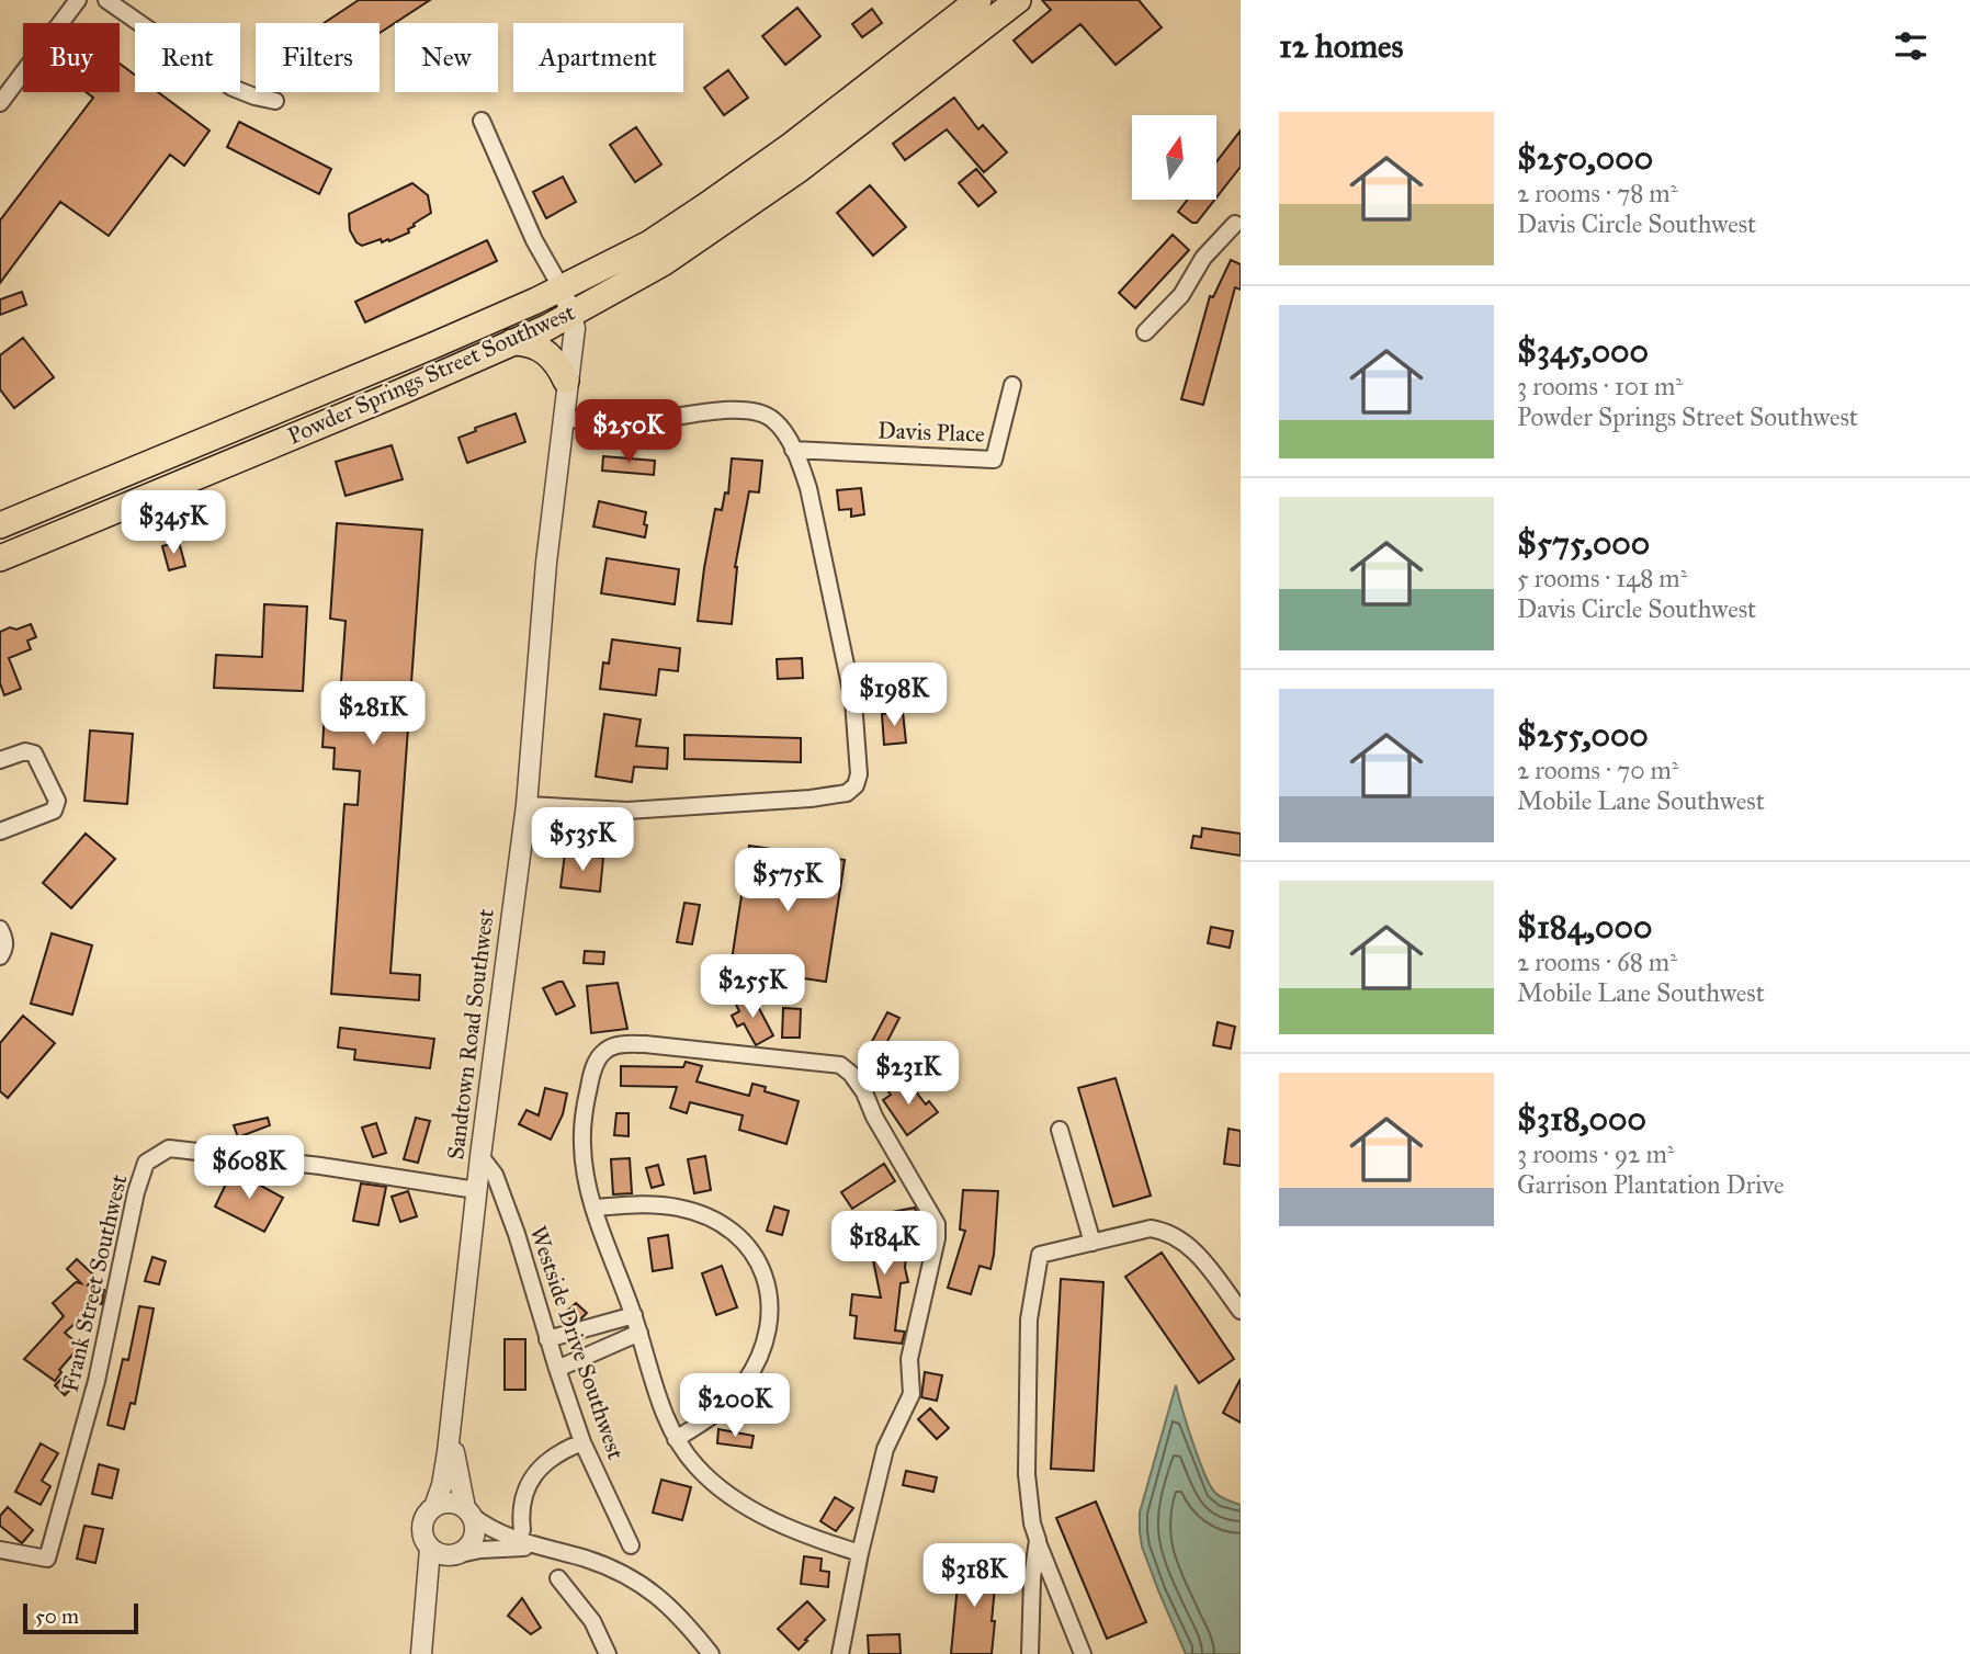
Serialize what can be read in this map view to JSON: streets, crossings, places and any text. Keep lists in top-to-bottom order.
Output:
{
  "streets": {
    "main road": ["Powder Springs Street Southwest"],
    "street": [
      "Davis Place",
      "Sandtown Road Southwest",
      "Frank Street Southwest",
      "Westside Drive Southwest"
    ]
  },
  "crossings": [
    ["Powder Springs Street Southwest", "Sandtown Road Southwest"],
    ["Sandtown Road Southwest", "Frank Street Southwest"],
    ["Sandtown Road Southwest", "Westside Drive Southwest"]
  ],
  "scale_bar": "50 m",
  "north": "top",
  "page": {
    "heading": "12 homes",
    "chip": [
      "Buy",
      "Rent",
      "Filters",
      "New",
      "Apartment"
    ],
    "list": [
      {
        "name": "$250,000",
        "note": "2 rooms · 78 m² · Davis Circle Southwest"
      },
      {
        "name": "$345,000",
        "note": "3 rooms · 101 m² · Powder Springs Street Southwest"
      },
      {
        "name": "$575,000",
        "note": "5 rooms · 148 m² · Davis Circle Southwest"
      },
      {
        "name": "$255,000",
        "note": "2 rooms · 70 m² · Mobile Lane Southwest"
      },
      {
        "name": "$184,000",
        "note": "2 rooms · 68 m² · Mobile Lane Southwest"
      },
      {
        "name": "$318,000",
        "note": "3 rooms · 92 m² · Garrison Plantation Drive"
      }
    ],
    "price": [
      "$250K",
      "$345K",
      "$198K",
      "$281K",
      "$535K",
      "$575K",
      "$255K",
      "$231K",
      "$608K",
      "$184K",
      "$200K",
      "$318K"
    ],
    "scale": "50 m"
  }
}
